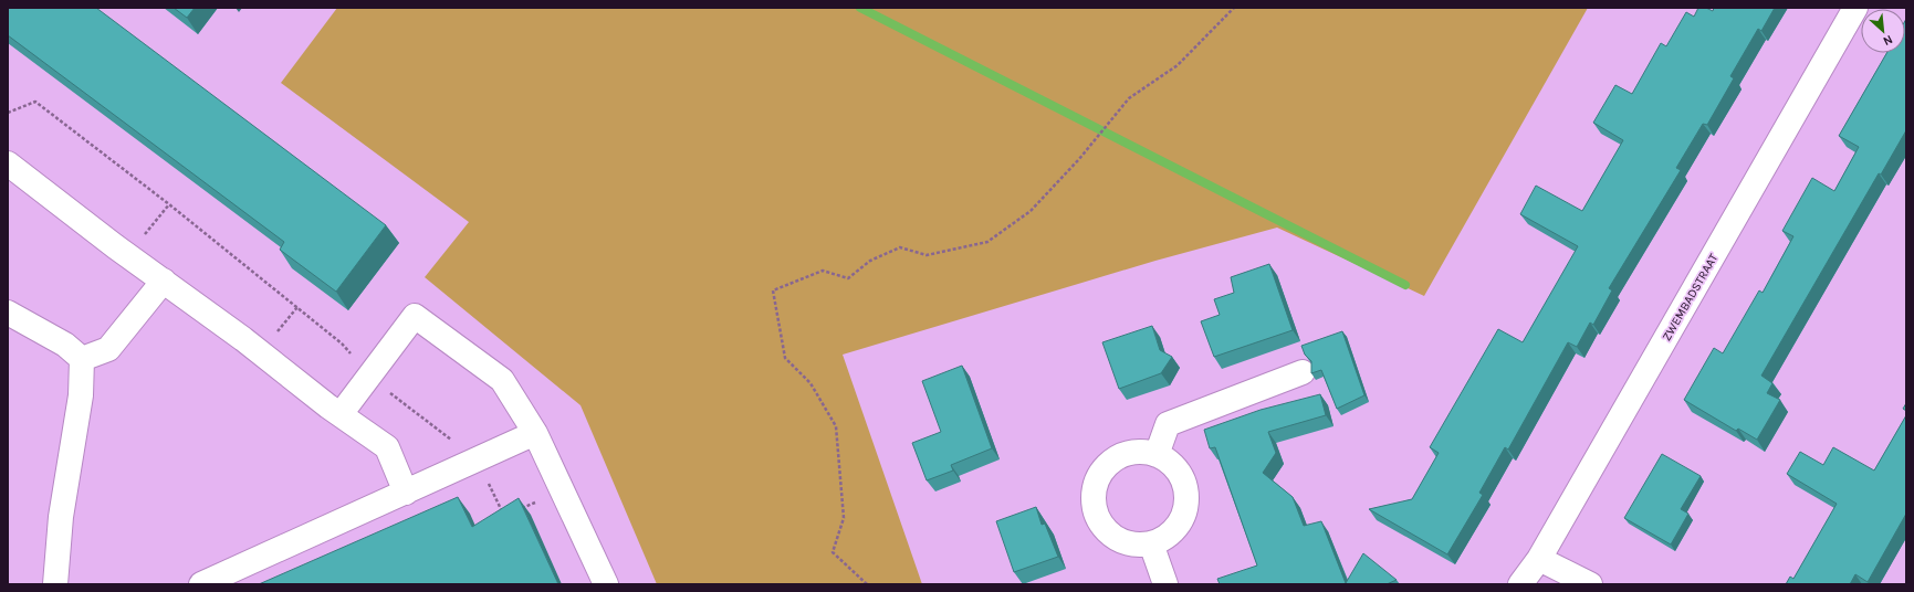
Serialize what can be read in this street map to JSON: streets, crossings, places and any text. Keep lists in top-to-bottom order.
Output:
{
  "streets": {
    "street": ["ZWEMBADSTRAAT"]
  },
  "north": "bottom right"
}
